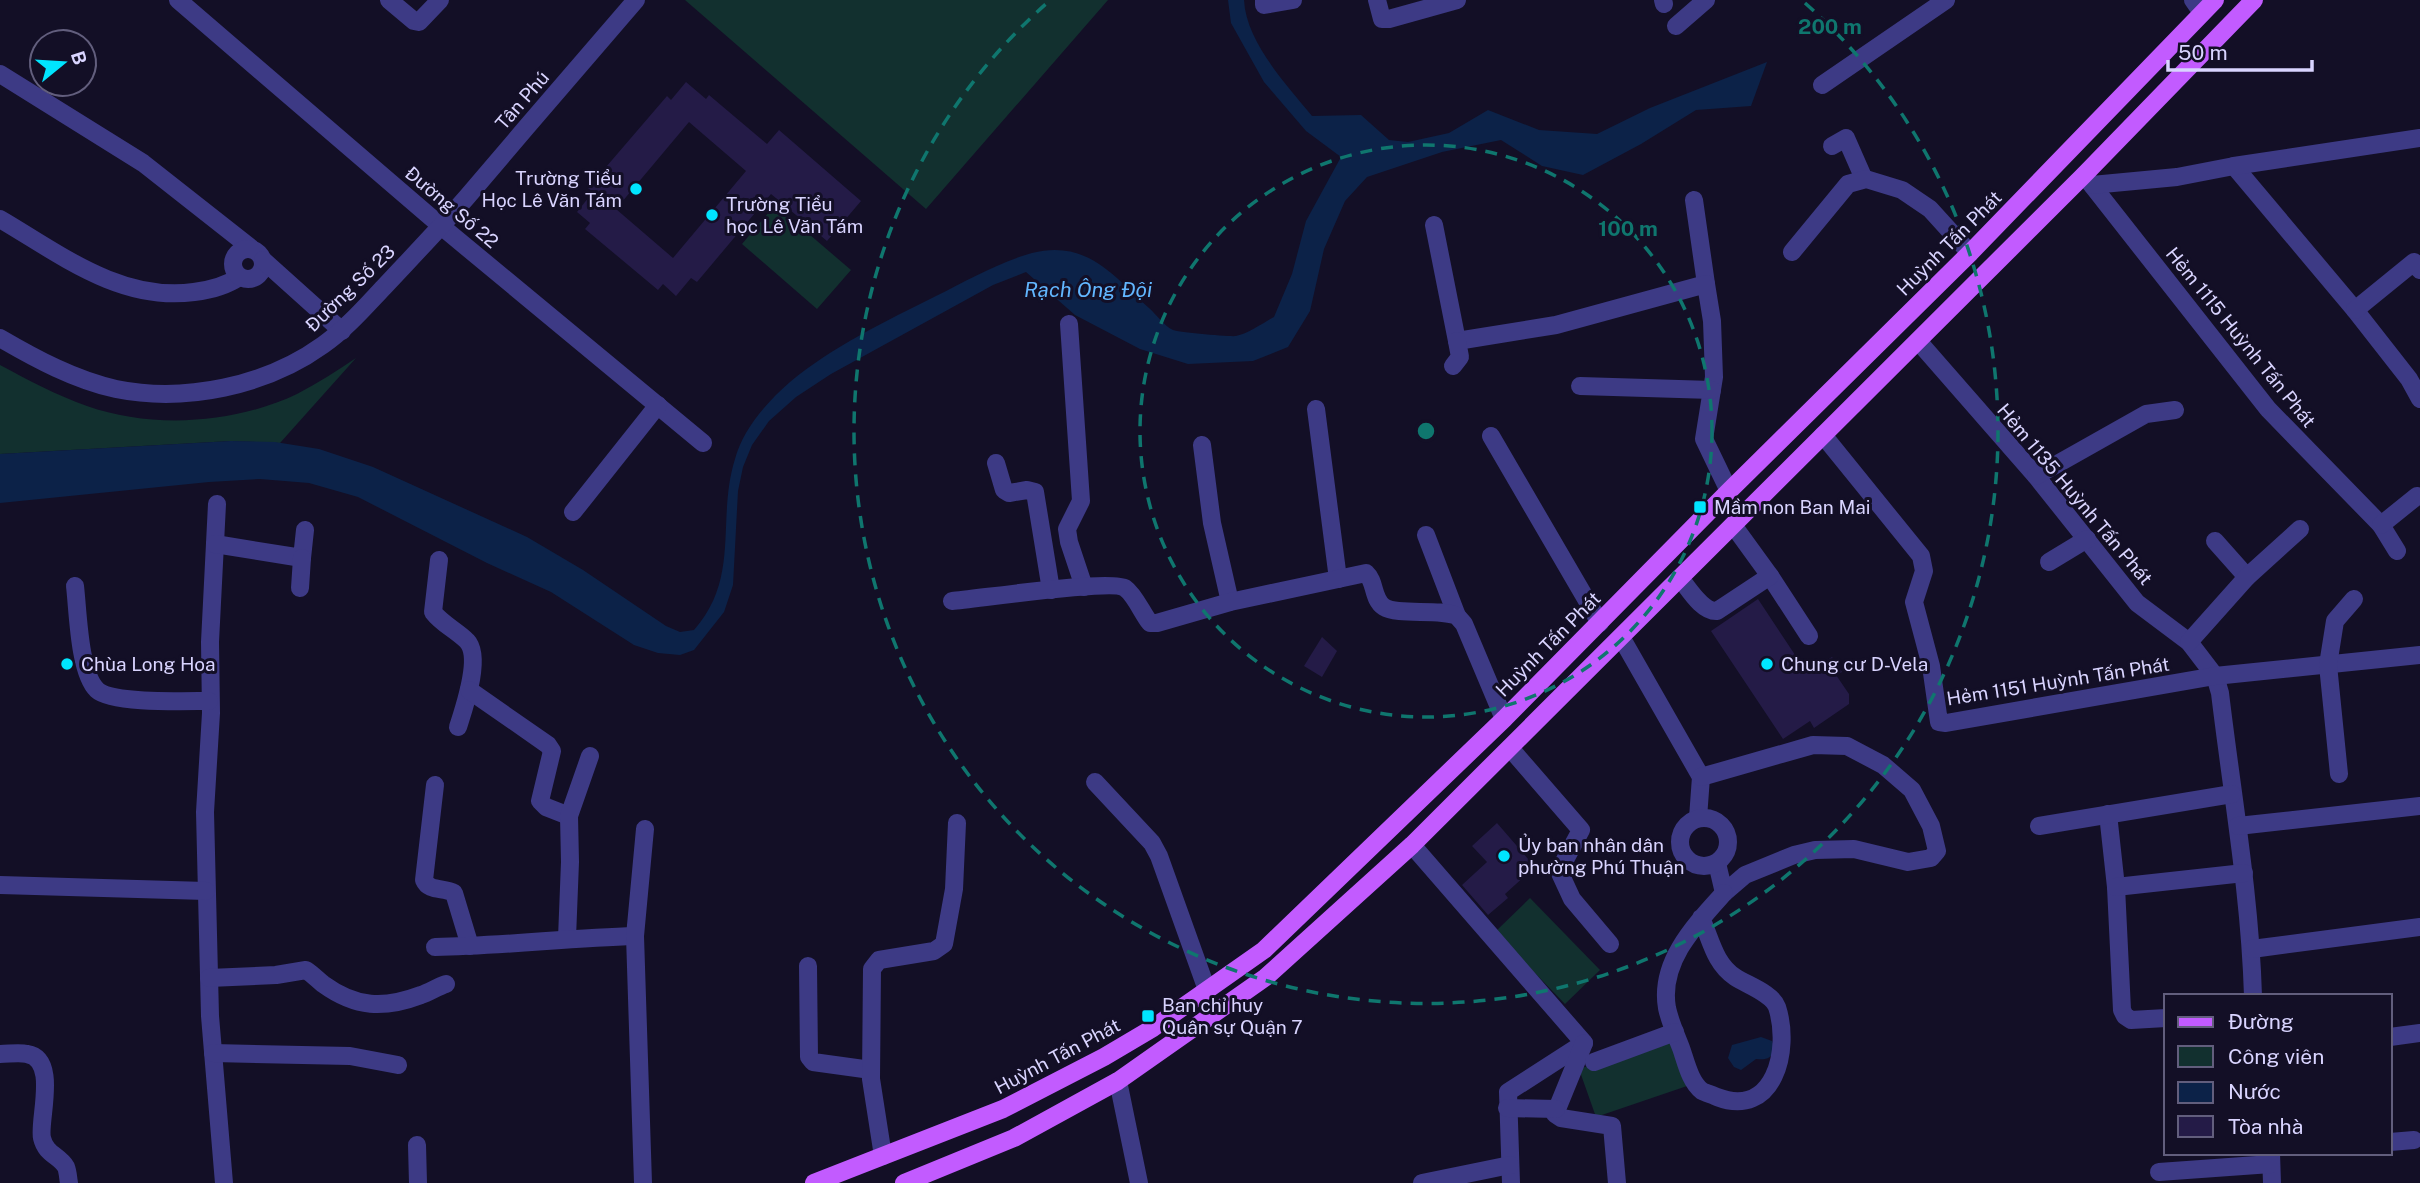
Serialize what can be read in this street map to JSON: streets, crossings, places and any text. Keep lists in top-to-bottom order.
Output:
{
  "streets": {
    "main road": ["Huỳnh Tấn Phát"],
    "street": [
      "Tân Phú",
      "Đường Số 22",
      "Đường Số 23",
      "Hẻm 1115 Huỳnh Tấn Phát",
      "Hẻm 1135 Huỳnh Tấn Phát",
      "Hẻm 1151 Huỳnh Tấn Phát"
    ]
  },
  "crossings": [
    ["Tân Phú", "Đường Số 22"],
    ["Tân Phú", "Đường Số 23"],
    ["Đường Số 22", "Đường Số 23"],
    ["Hẻm 1135 Huỳnh Tấn Phát", "Hẻm 1151 Huỳnh Tấn Phát"]
  ],
  "water": ["Rạch Ông Đội"],
  "places": {
    "other": [
      "Trường Tiểu Học Lê Văn Tám",
      "Trường Tiểu học Lê Văn Tám",
      "Chùa Long Hoa",
      "Chung cư D-Vela",
      "Ủy ban nhân dân phường Phú Thuận"
    ],
    "transit": ["Mầm non Ban Mai", "Ban chỉ huy Quân sự Quận 7"]
  },
  "legend": [
    "Đường",
    "Công viên",
    "Nước",
    "Tòa nhà"
  ],
  "scale_bar": "50 m",
  "north": "right",
  "rings": ["200 m", "100 m"]
}
